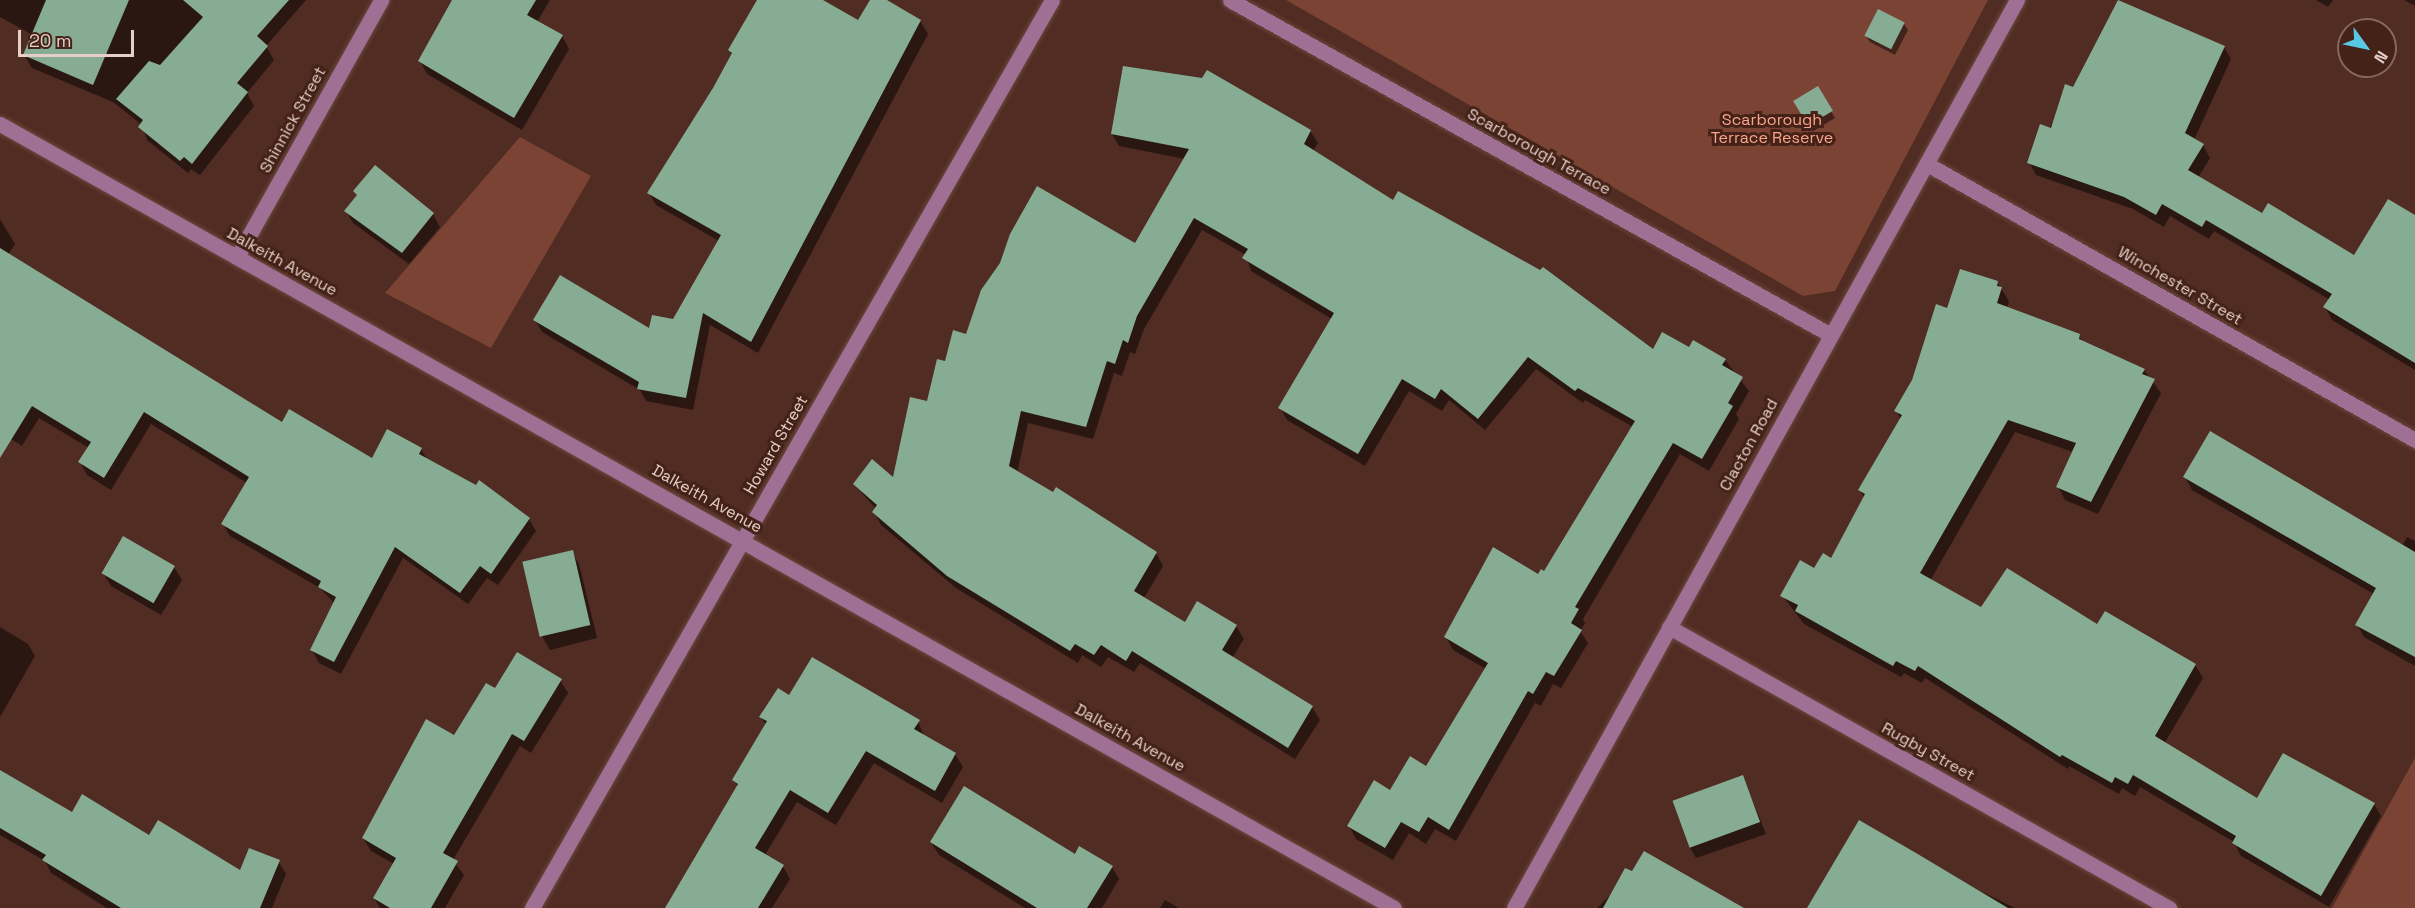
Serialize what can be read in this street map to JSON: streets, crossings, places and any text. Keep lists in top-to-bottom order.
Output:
{
  "streets": {
    "street": [
      "Shinnick Street",
      "Scarborough Terrace",
      "Dalkeith Avenue",
      "Winchester Street",
      "Howard Street",
      "Clacton Road",
      "Rugby Street"
    ]
  },
  "crossings": [
    ["Shinnick Street", "Dalkeith Avenue"],
    ["Scarborough Terrace", "Clacton Road"],
    ["Dalkeith Avenue", "Howard Street"],
    ["Winchester Street", "Clacton Road"],
    ["Clacton Road", "Rugby Street"]
  ],
  "parks": ["Scarborough Terrace Reserve"],
  "scale_bar": "20 m",
  "north": "bottom right"
}
